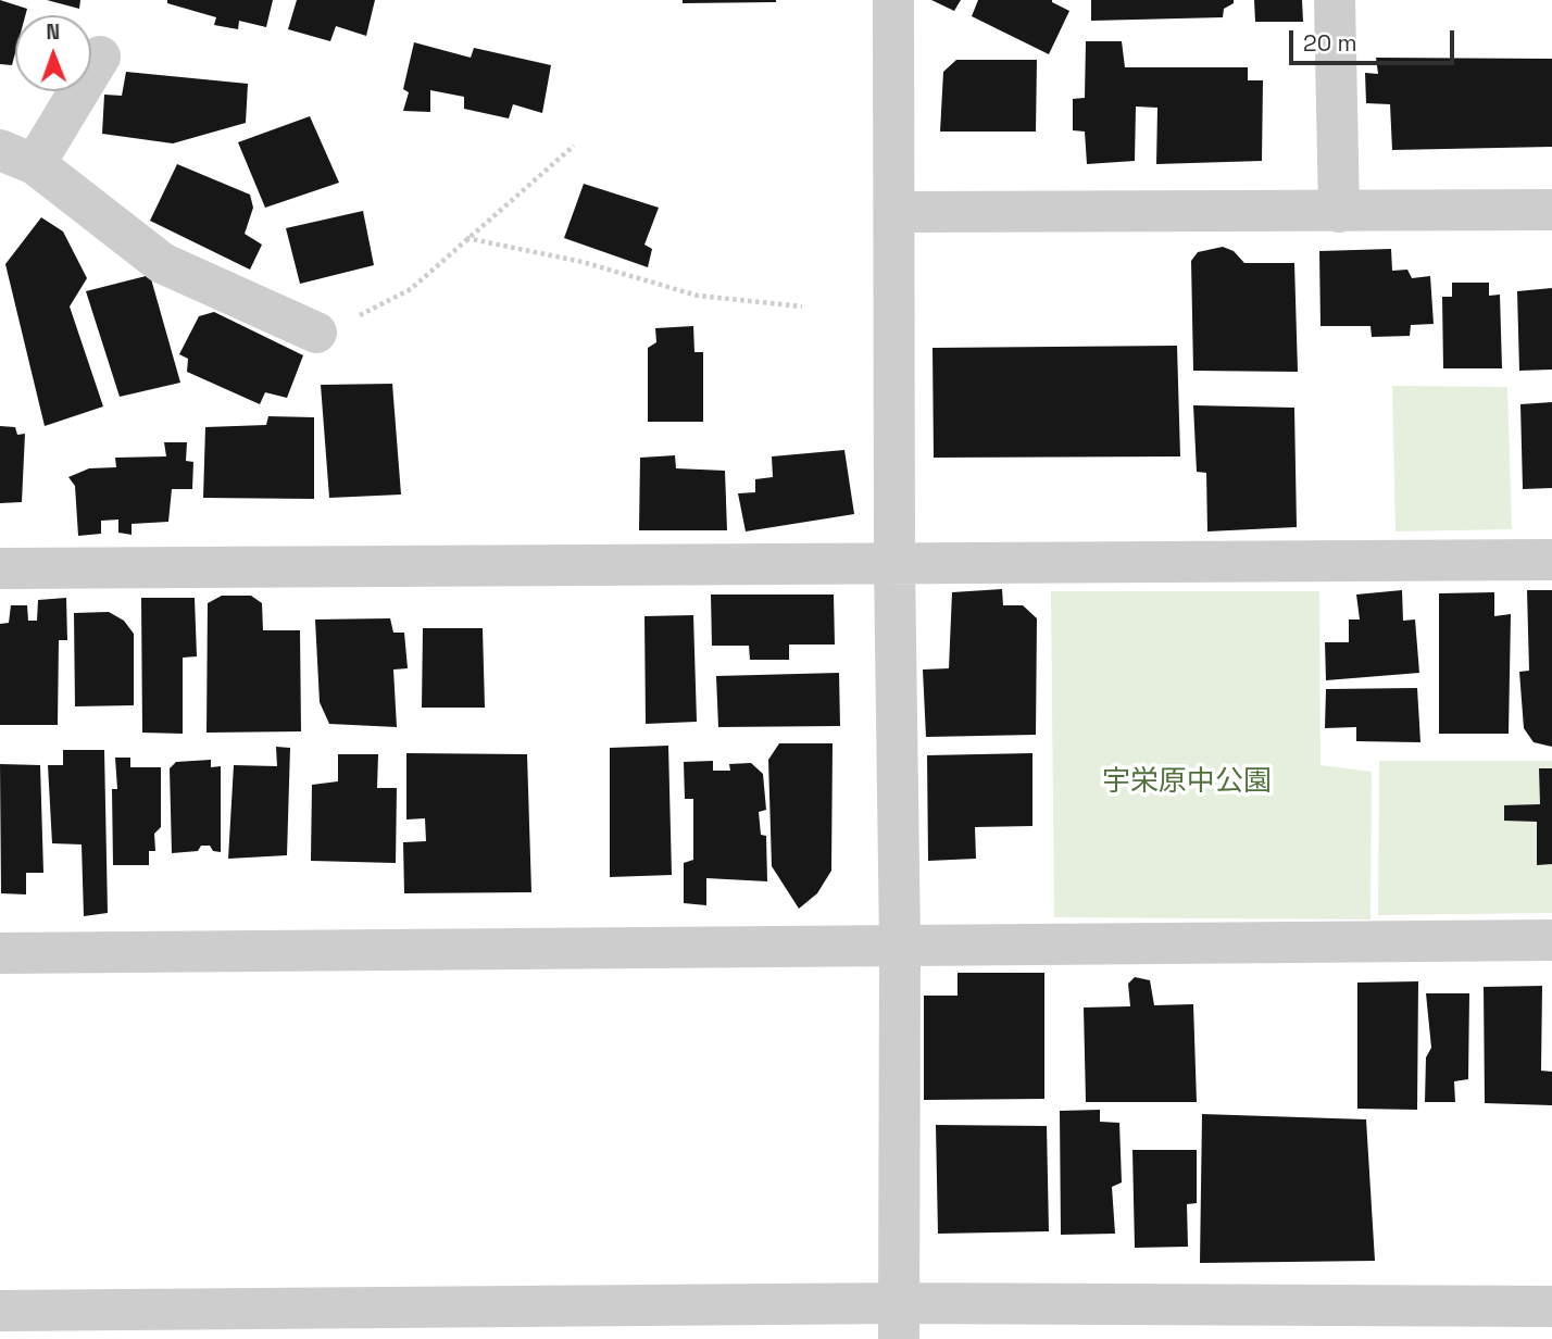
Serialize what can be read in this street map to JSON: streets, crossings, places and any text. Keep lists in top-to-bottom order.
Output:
{
  "parks": ["宇栄原中公園"],
  "scale_bar": "20 m",
  "north": "top"
}
